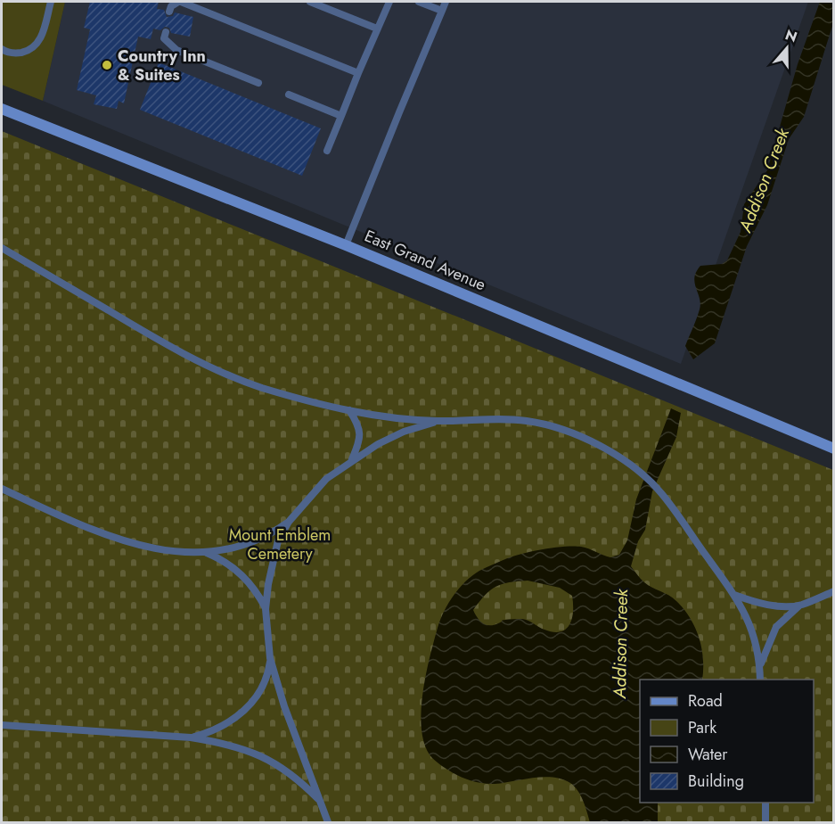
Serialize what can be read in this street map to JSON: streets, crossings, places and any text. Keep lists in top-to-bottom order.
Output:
{
  "streets": {
    "main road": ["East Grand Avenue"]
  },
  "water": ["Addison Creek"],
  "parks": ["Mount Emblem Cemetery"],
  "places": ["Country Inn & Suites"],
  "legend": [
    "Road",
    "Park",
    "Water",
    "Building"
  ],
  "north": "top"
}
